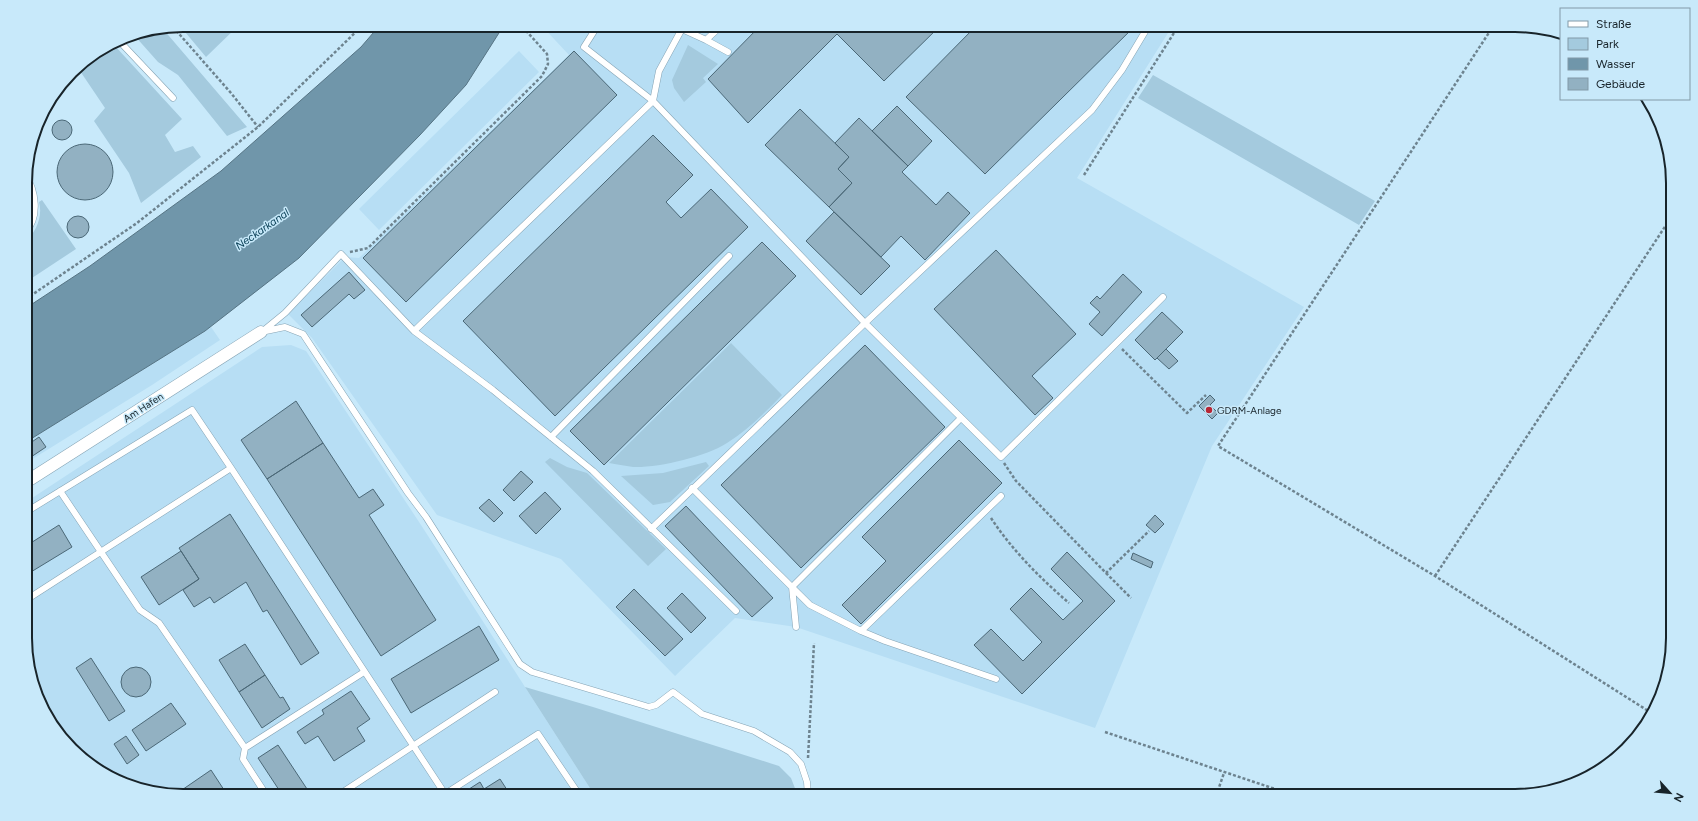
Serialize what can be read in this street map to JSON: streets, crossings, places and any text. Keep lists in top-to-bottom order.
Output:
{
  "streets": {
    "street": ["Am Hafen"]
  },
  "water": ["Neckarkanal"],
  "places": ["GDRM-Anlage"],
  "legend": [
    "Straße",
    "Park",
    "Wasser",
    "Gebäude"
  ],
  "north": "bottom right"
}
